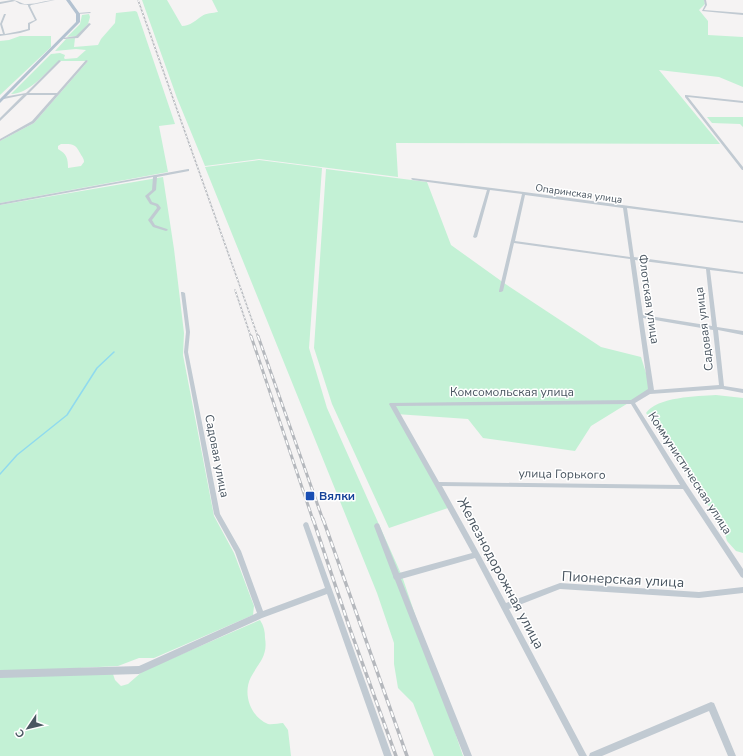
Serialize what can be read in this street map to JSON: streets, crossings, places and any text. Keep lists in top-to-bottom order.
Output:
{
  "streets": {
    "street": [
      "Опаринская улица",
      "Флотская улица",
      "Садовая улица",
      "Комсомольская улица",
      "Коммунистическая улица",
      "улица Горького",
      "Железнодорожная улица",
      "Пионерская улица"
    ]
  },
  "crossings": [
    ["Опаринская улица", "Флотская улица"],
    ["Комсомольская улица", "Коммунистическая улица"],
    ["Комсомольская улица", "Железнодорожная улица"],
    ["Коммунистическая улица", "улица Горького"],
    ["улица Горького", "Железнодорожная улица"],
    ["Железнодорожная улица", "Пионерская улица"]
  ],
  "places": {
    "transit": ["Вялки"]
  },
  "north": "bottom left"
}
